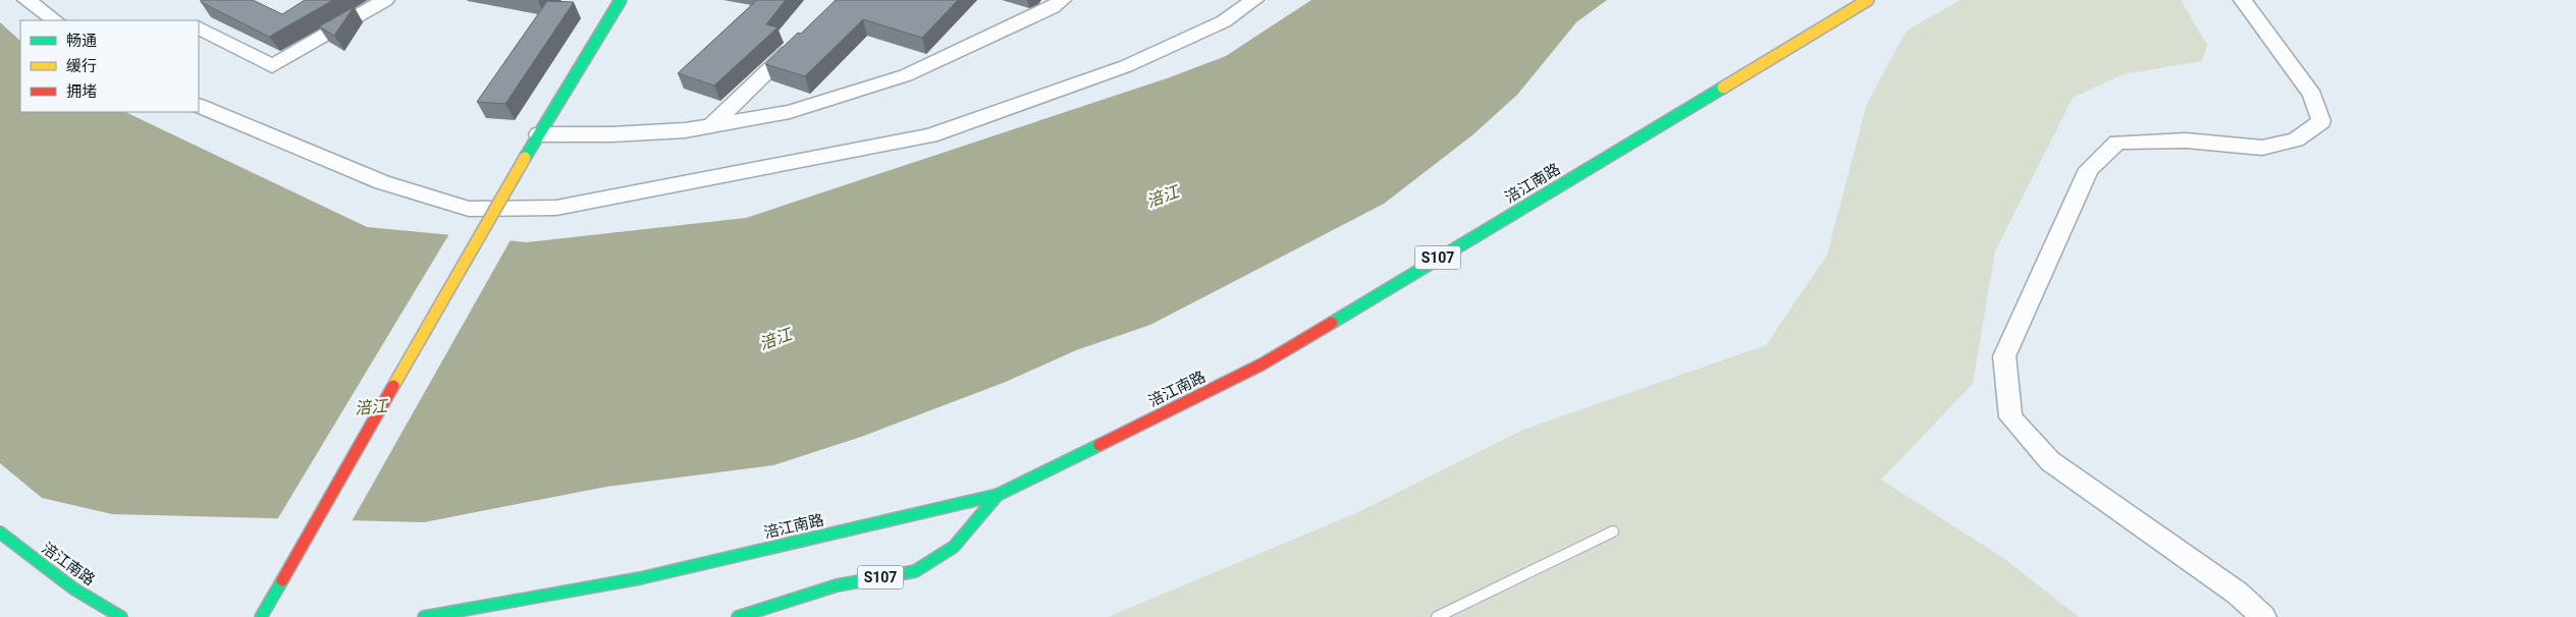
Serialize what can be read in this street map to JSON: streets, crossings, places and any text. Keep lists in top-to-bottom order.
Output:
{
  "streets": {
    "street": ["涪江南路", "S107"]
  },
  "crossings": [
    ["涪江南路", "S107"]
  ],
  "water": ["涪江"],
  "legend": ["畅通", "缓行", "拥堵"]
}
